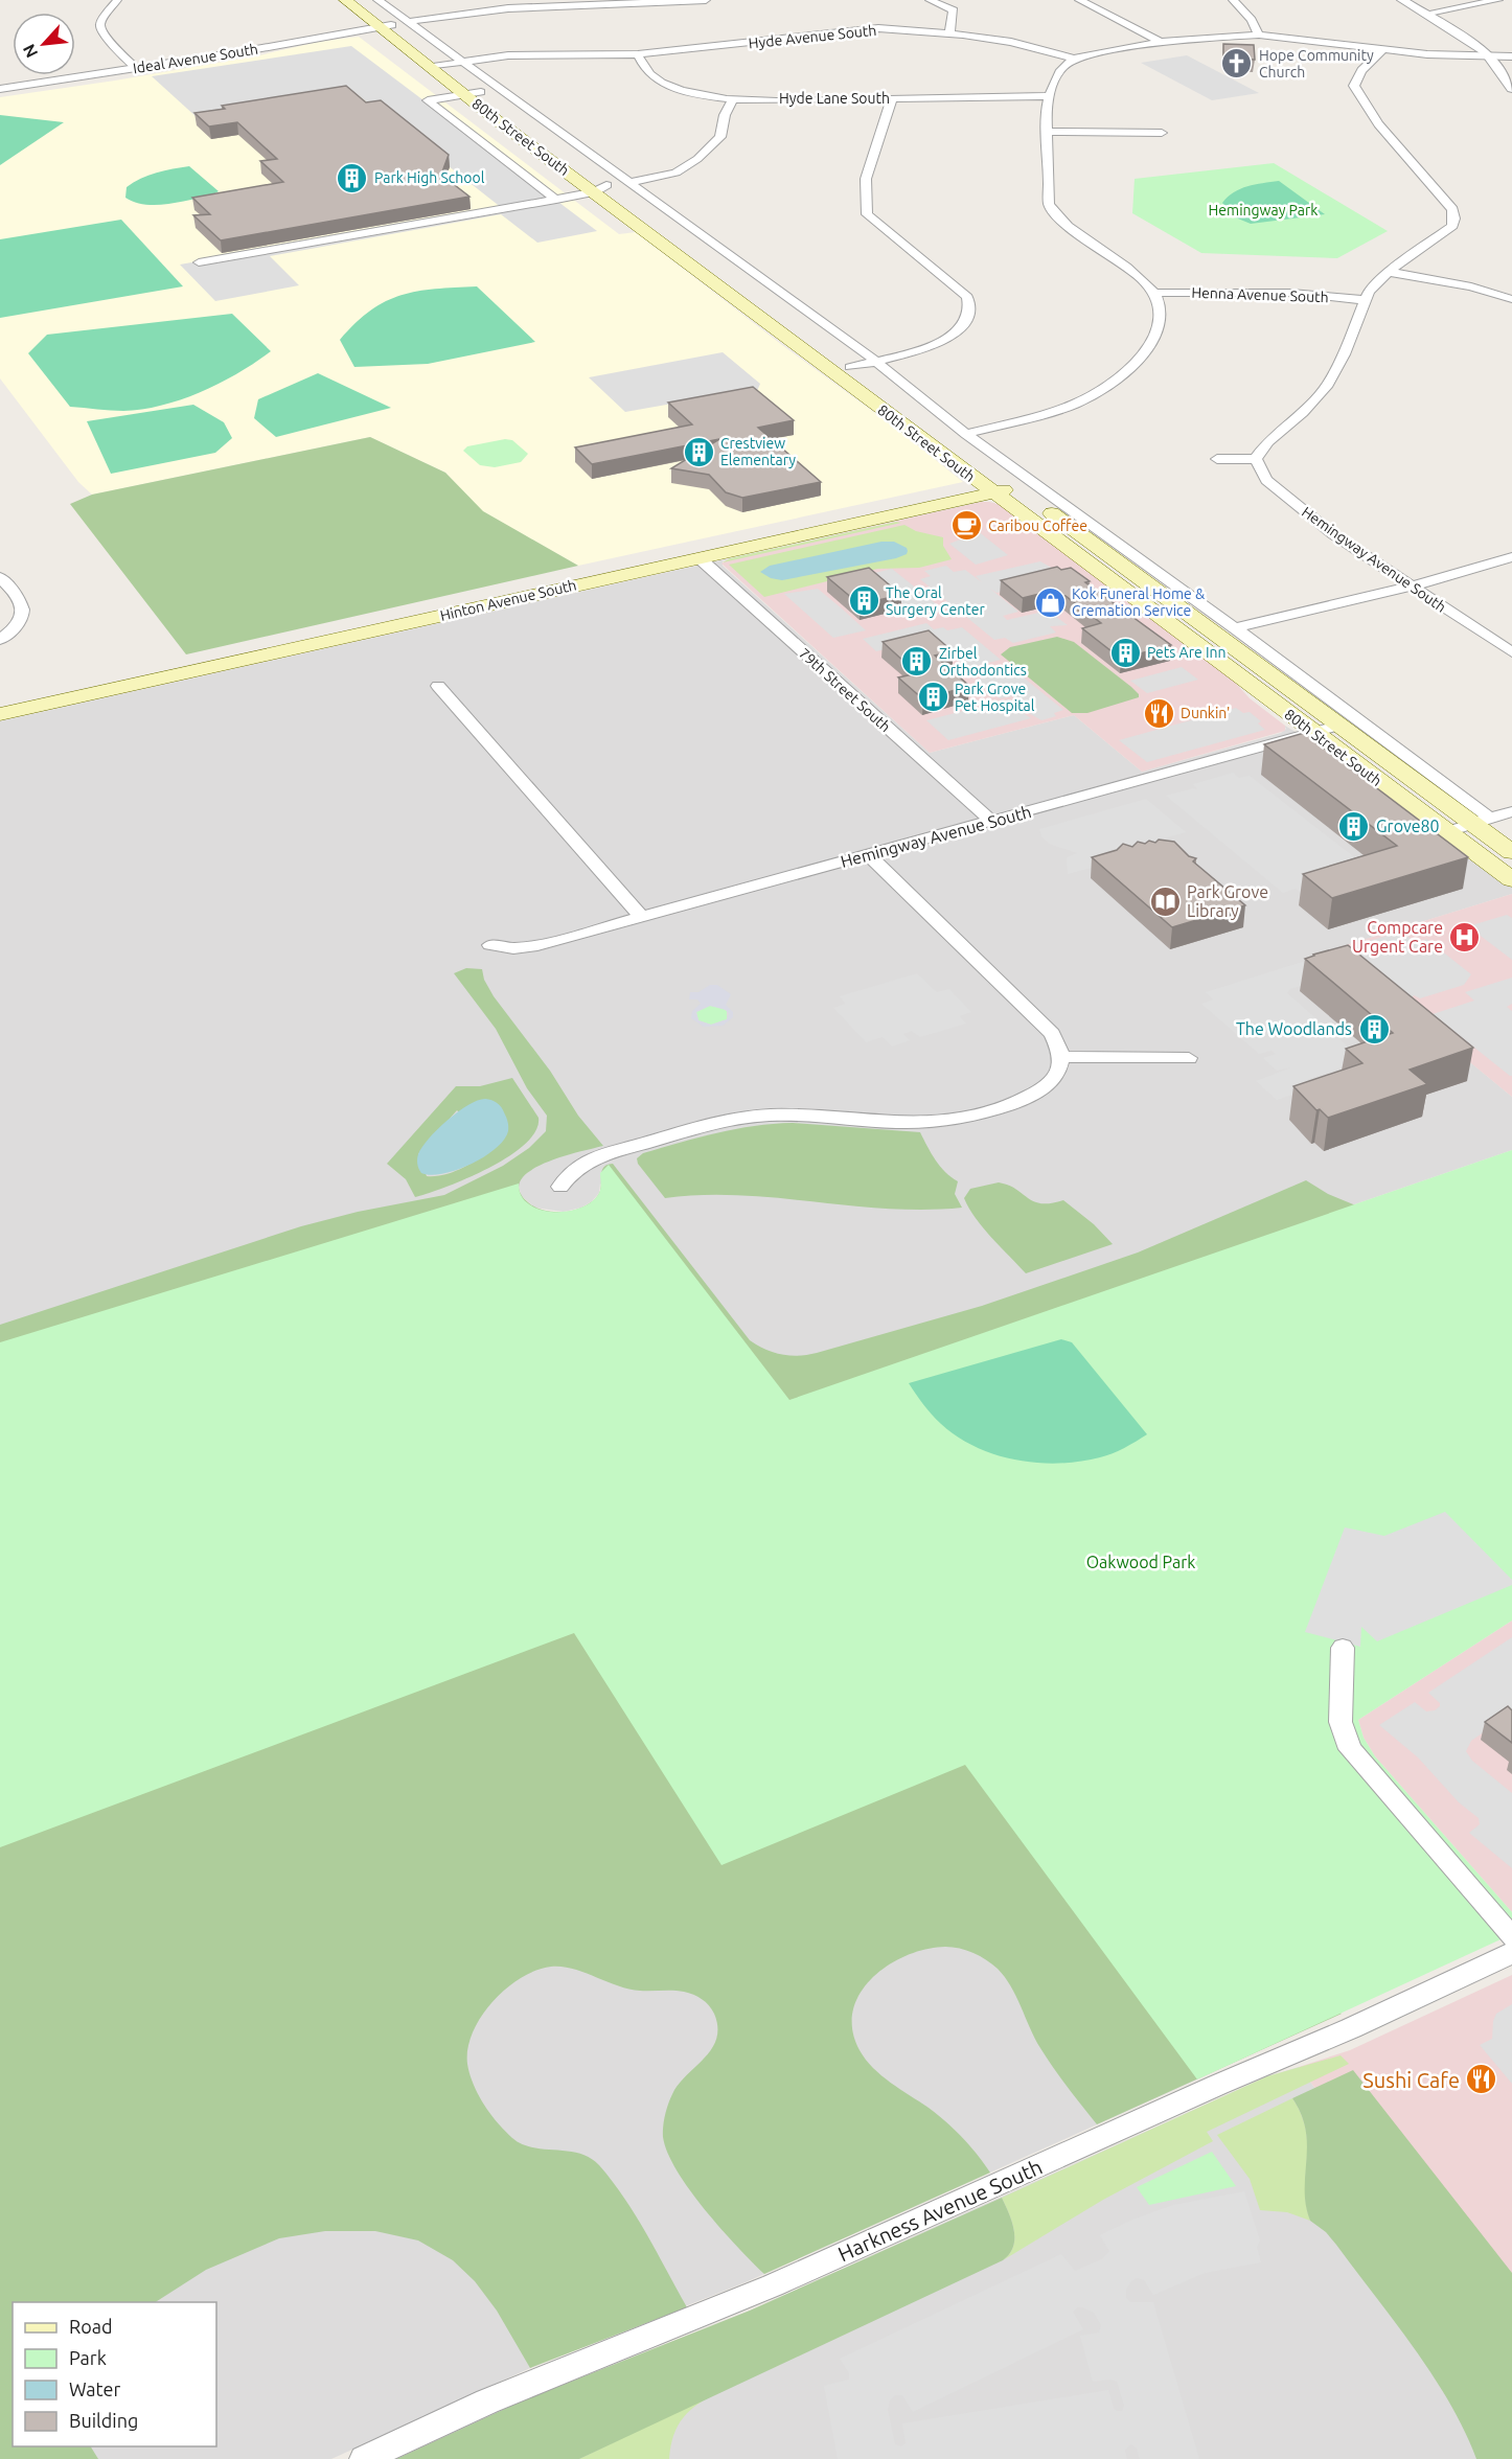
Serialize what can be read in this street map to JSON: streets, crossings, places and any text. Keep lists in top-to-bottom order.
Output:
{
  "streets": {
    "main road": ["80th Street South", "Hinton Avenue South"],
    "street": [
      "Hyde Avenue South",
      "Ideal Avenue South",
      "Hyde Lane South",
      "Henna Avenue South",
      "Hemingway Avenue South",
      "79th Street South",
      "Harkness Avenue South"
    ]
  },
  "crossings": [
    ["Hyde Avenue South", "Hyde Lane South"],
    ["Hyde Avenue South", "80th Street South"],
    ["Ideal Avenue South", "80th Street South"],
    ["80th Street South", "Hemingway Avenue South"],
    ["80th Street South", "Hinton Avenue South"],
    ["Hemingway Avenue South", "79th Street South"],
    ["Hinton Avenue South", "79th Street South"]
  ],
  "parks": ["Hemingway Park", "Oakwood Park"],
  "places": {
    "church": ["Hope Community Church"],
    "building": [
      "Park High School",
      "Crestview Elementary",
      "The Oral Surgery Center",
      "Pets Are Inn",
      "Zirbel Orthodontics",
      "Park Grove Pet Hospital",
      "Grove80",
      "The Woodlands"
    ],
    "cafe": ["Caribou Coffee"],
    "shop": ["Kok Funeral Home & Cremation Service"],
    "restaurant": ["Dunkin'", "Sushi Cafe"],
    "library": ["Park Grove Library"],
    "hospital": ["Compcare Urgent Care"]
  },
  "legend": [
    "Road",
    "Park",
    "Water",
    "Building"
  ],
  "north": "bottom left"
}
